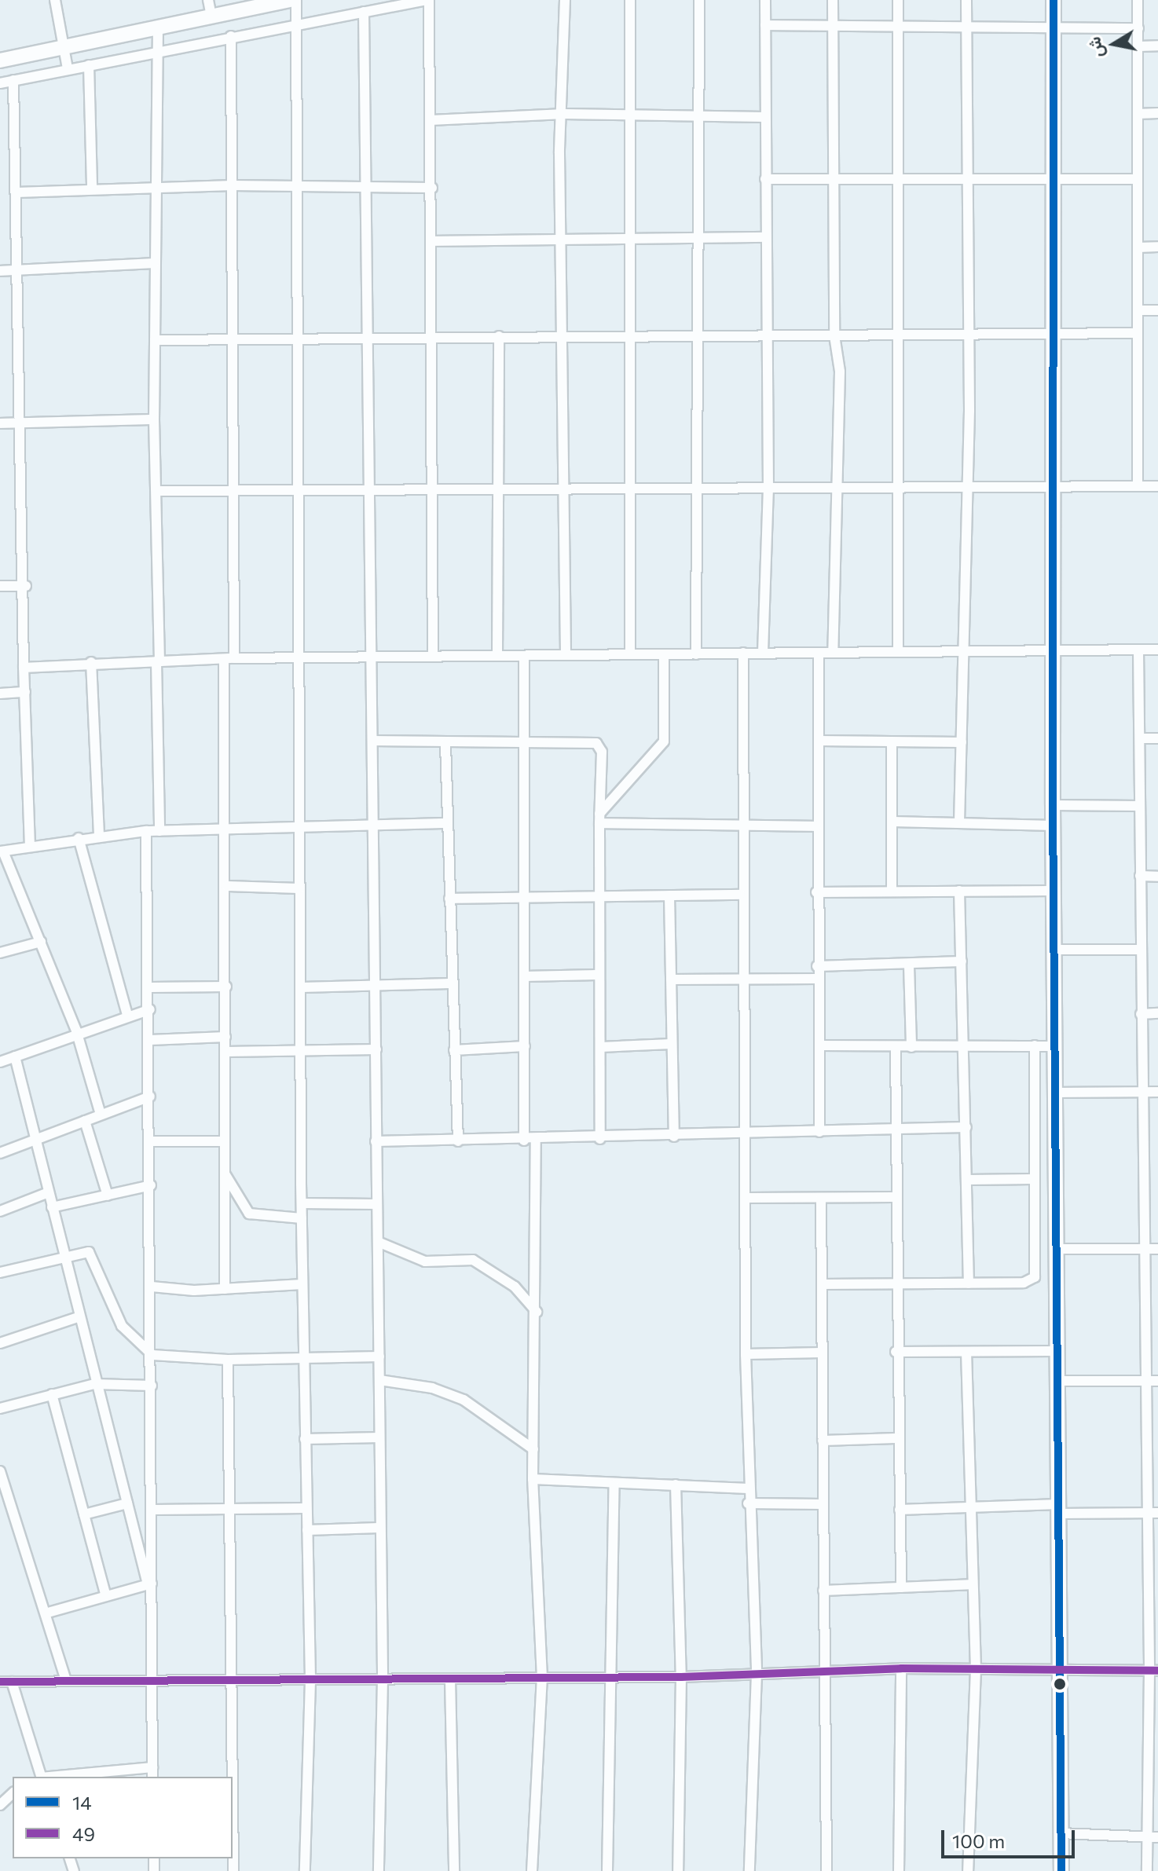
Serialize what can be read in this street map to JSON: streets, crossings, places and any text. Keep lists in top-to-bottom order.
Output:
{
  "lines": ["transit line 14", "transit line 49"],
  "legend": ["14", "49"],
  "scale_bar": "100 m",
  "north": "left"
}
